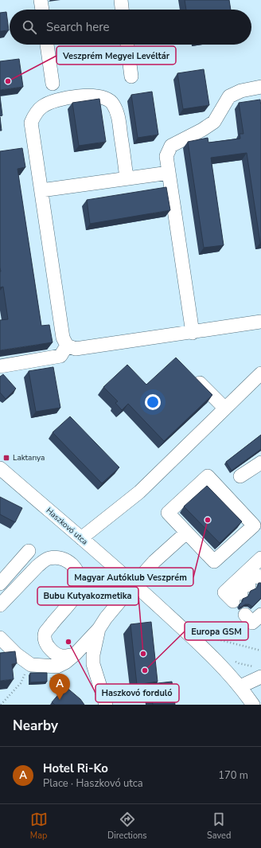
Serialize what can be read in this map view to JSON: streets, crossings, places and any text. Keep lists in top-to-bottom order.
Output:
{
  "streets": {
    "street": ["Haszkovó utca"]
  },
  "places": {
    "other": [
      "Veszprém Megyei Levéltár",
      "Magyar Autóklub Veszprém",
      "Haszkovó forduló",
      "Bubu Kutyakozmetika",
      "Europa GSM"
    ],
    "transit": ["Laktanya"]
  },
  "page": {
    "search": "Search here",
    "pins": "A",
    "heading": "Nearby",
    "list": [
      {
        "mark": "A",
        "name": "Hotel Ri-Ko",
        "note": "Place · Haszkovó utca",
        "value": "170 m"
      }
    ],
    "nav": ["Map", "Directions", "Saved"]
  }
}
